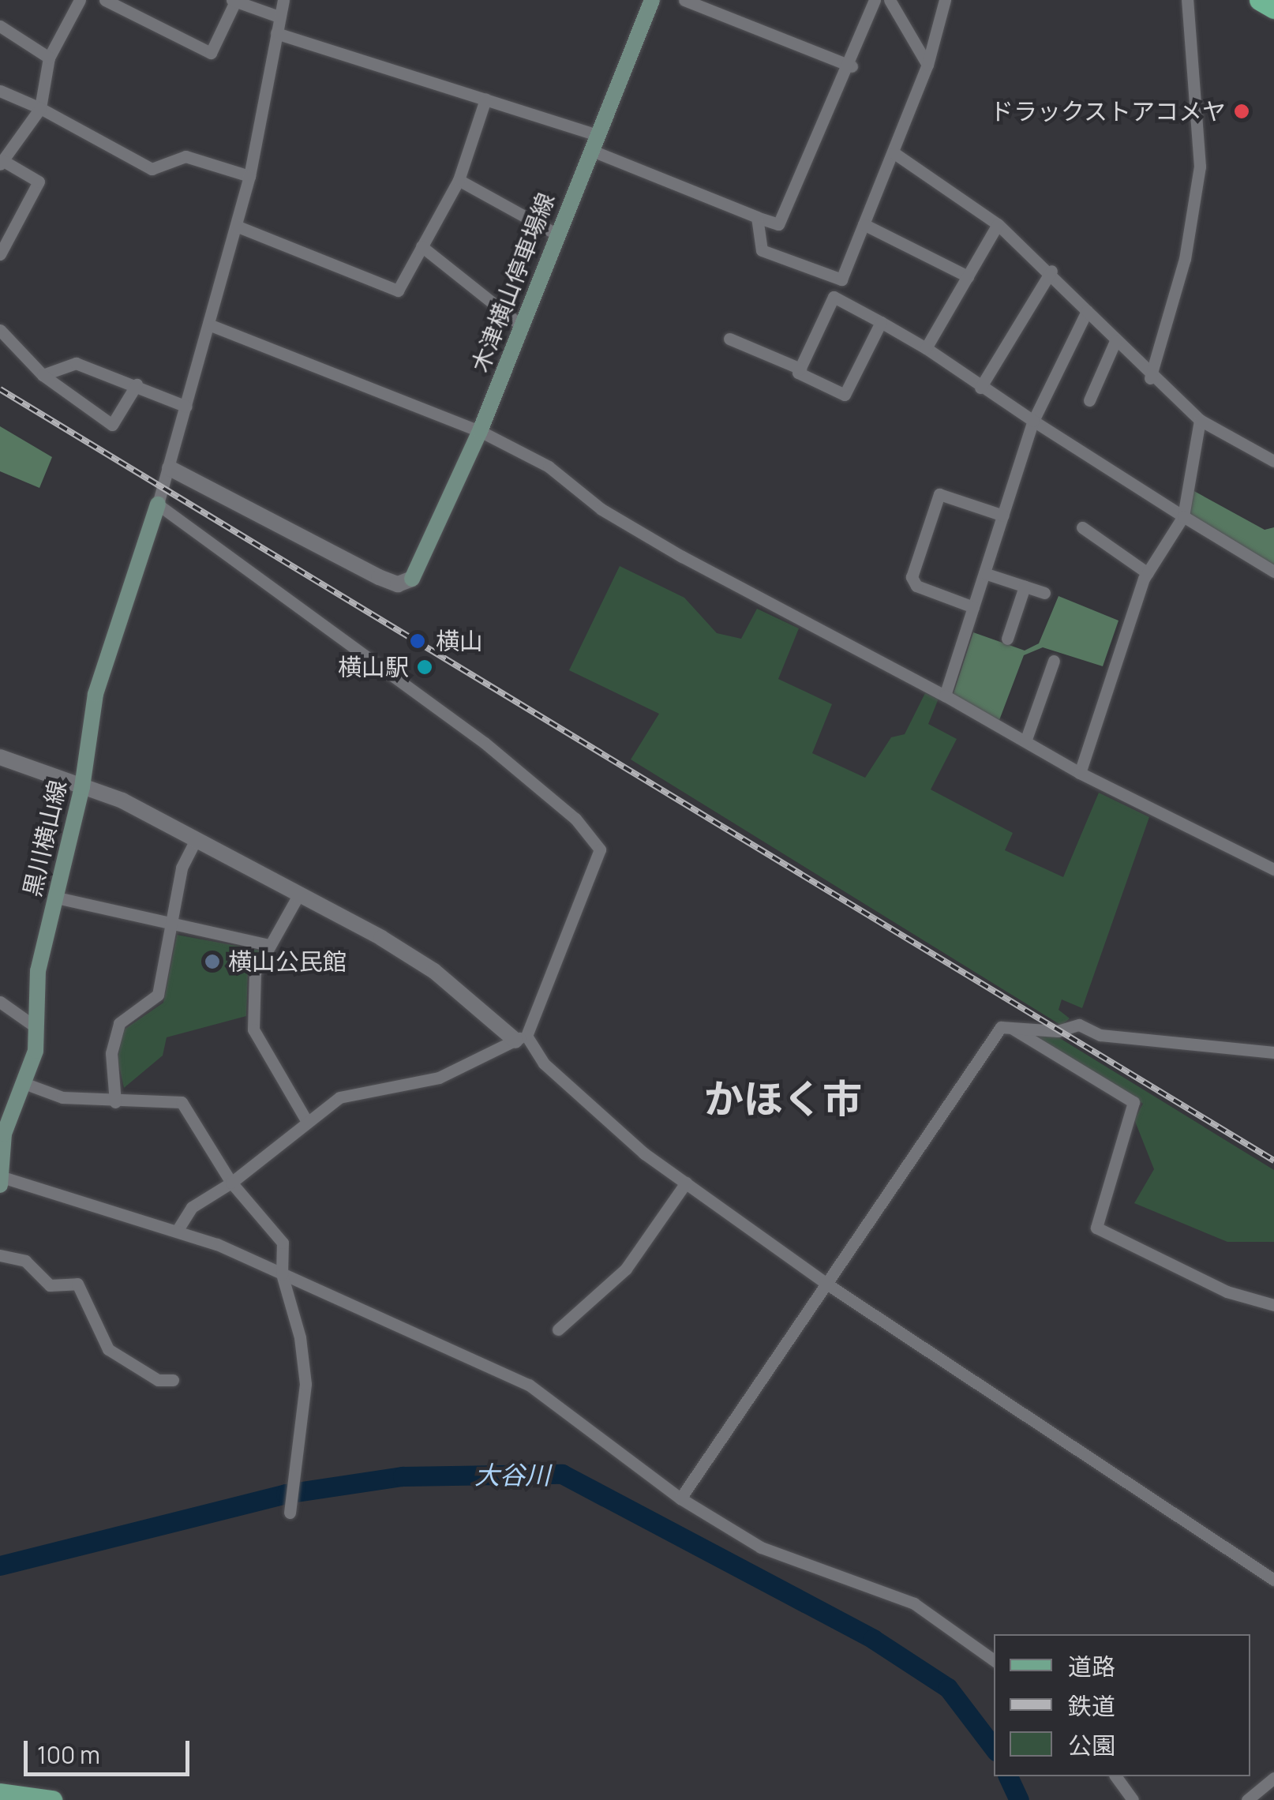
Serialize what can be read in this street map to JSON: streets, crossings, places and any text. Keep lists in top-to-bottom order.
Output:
{
  "streets": {
    "main road": ["木津横山停車場線", "黒川横山線"]
  },
  "districts": ["かほく市"],
  "water": ["大谷川"],
  "places": [
    "ドラックストアコメヤ",
    "横山",
    "横山駅",
    "横山公民館"
  ],
  "legend": ["道路", "鉄道", "公園"],
  "scale_bar": "100 m"
}
